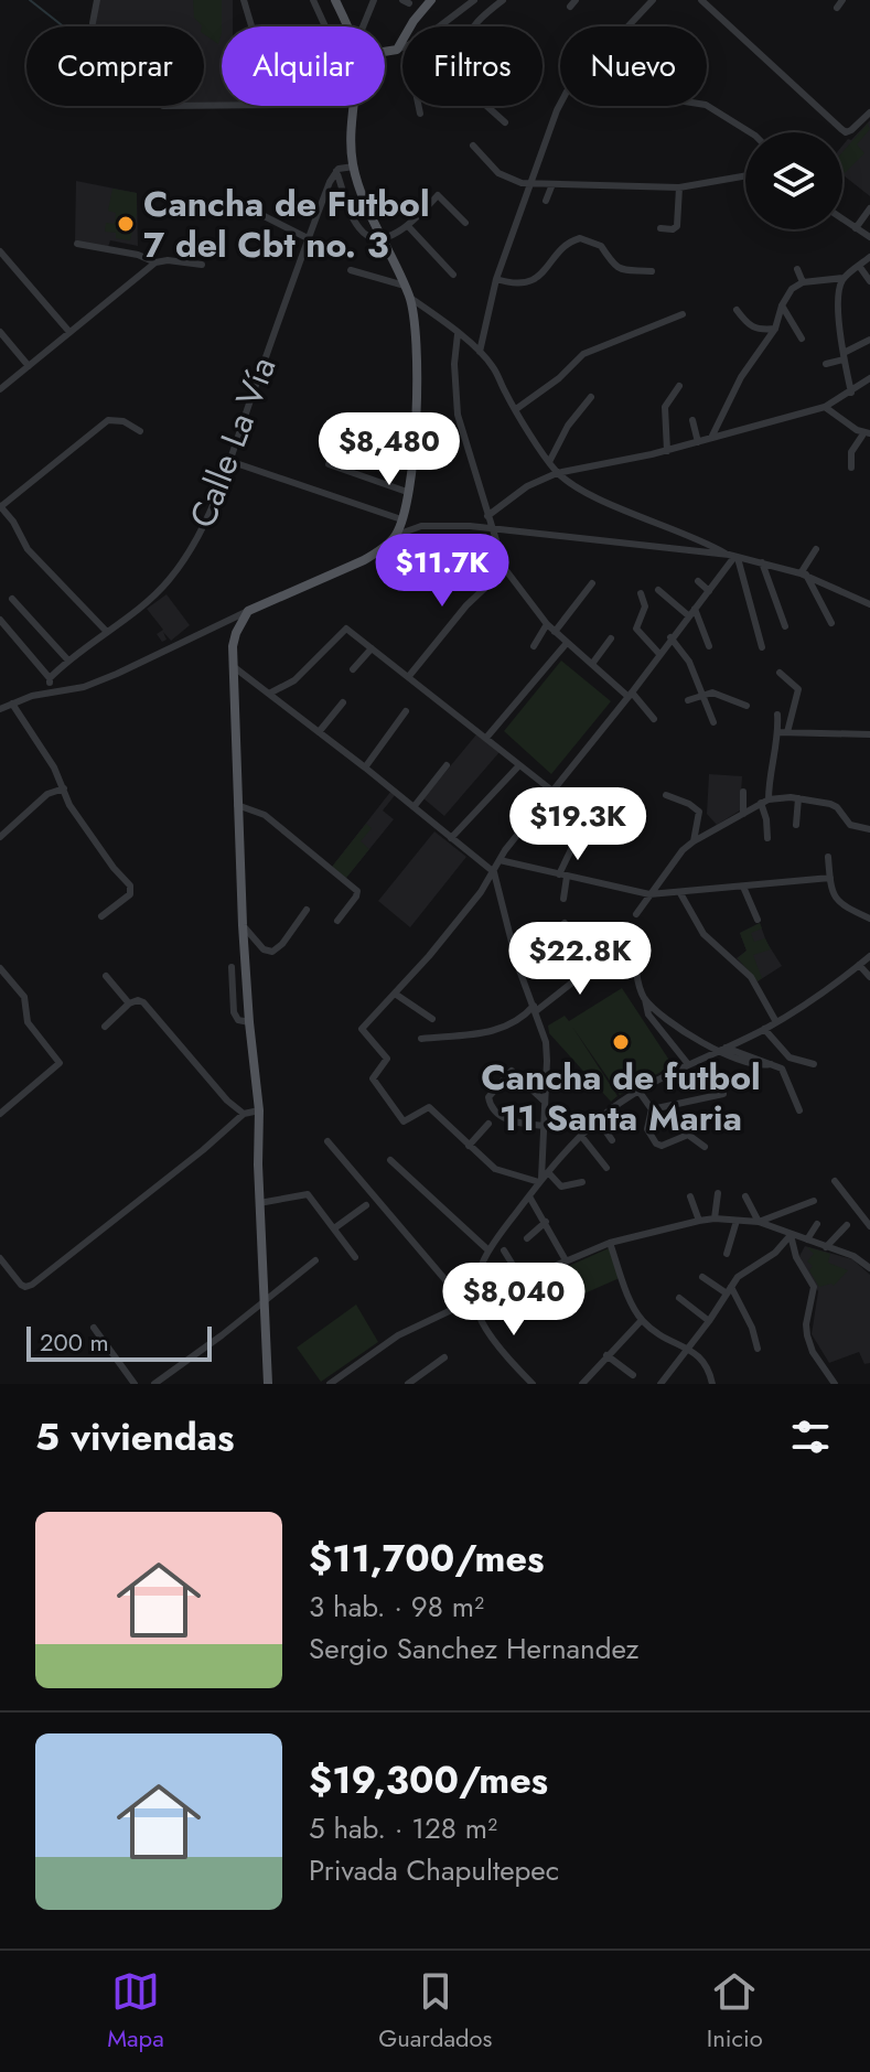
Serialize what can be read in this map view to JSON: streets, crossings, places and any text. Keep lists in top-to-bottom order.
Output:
{
  "streets": {
    "street": ["Calle La Vía"]
  },
  "places": ["Cancha de Futbol 7 del Cbt no. 3", "Cancha de futbol 11 Santa Maria"],
  "scale_bar": "200 m",
  "page": {
    "chip": [
      "Comprar",
      "Alquilar",
      "Filtros",
      "Nuevo"
    ],
    "price": [
      "$8,480",
      "$11.7K",
      "$19.3K",
      "$22.8K",
      "$8,040"
    ],
    "scale": "200 m",
    "heading": "5 viviendas",
    "list": [
      {
        "name": "$11,700/mes",
        "note": "3 hab. · 98 m² · Sergio Sanchez Hernandez"
      },
      {
        "name": "$19,300/mes",
        "note": "5 hab. · 128 m² · Privada Chapultepec"
      }
    ],
    "tabs": ["Mapa", "Guardados", "Inicio"]
  }
}
